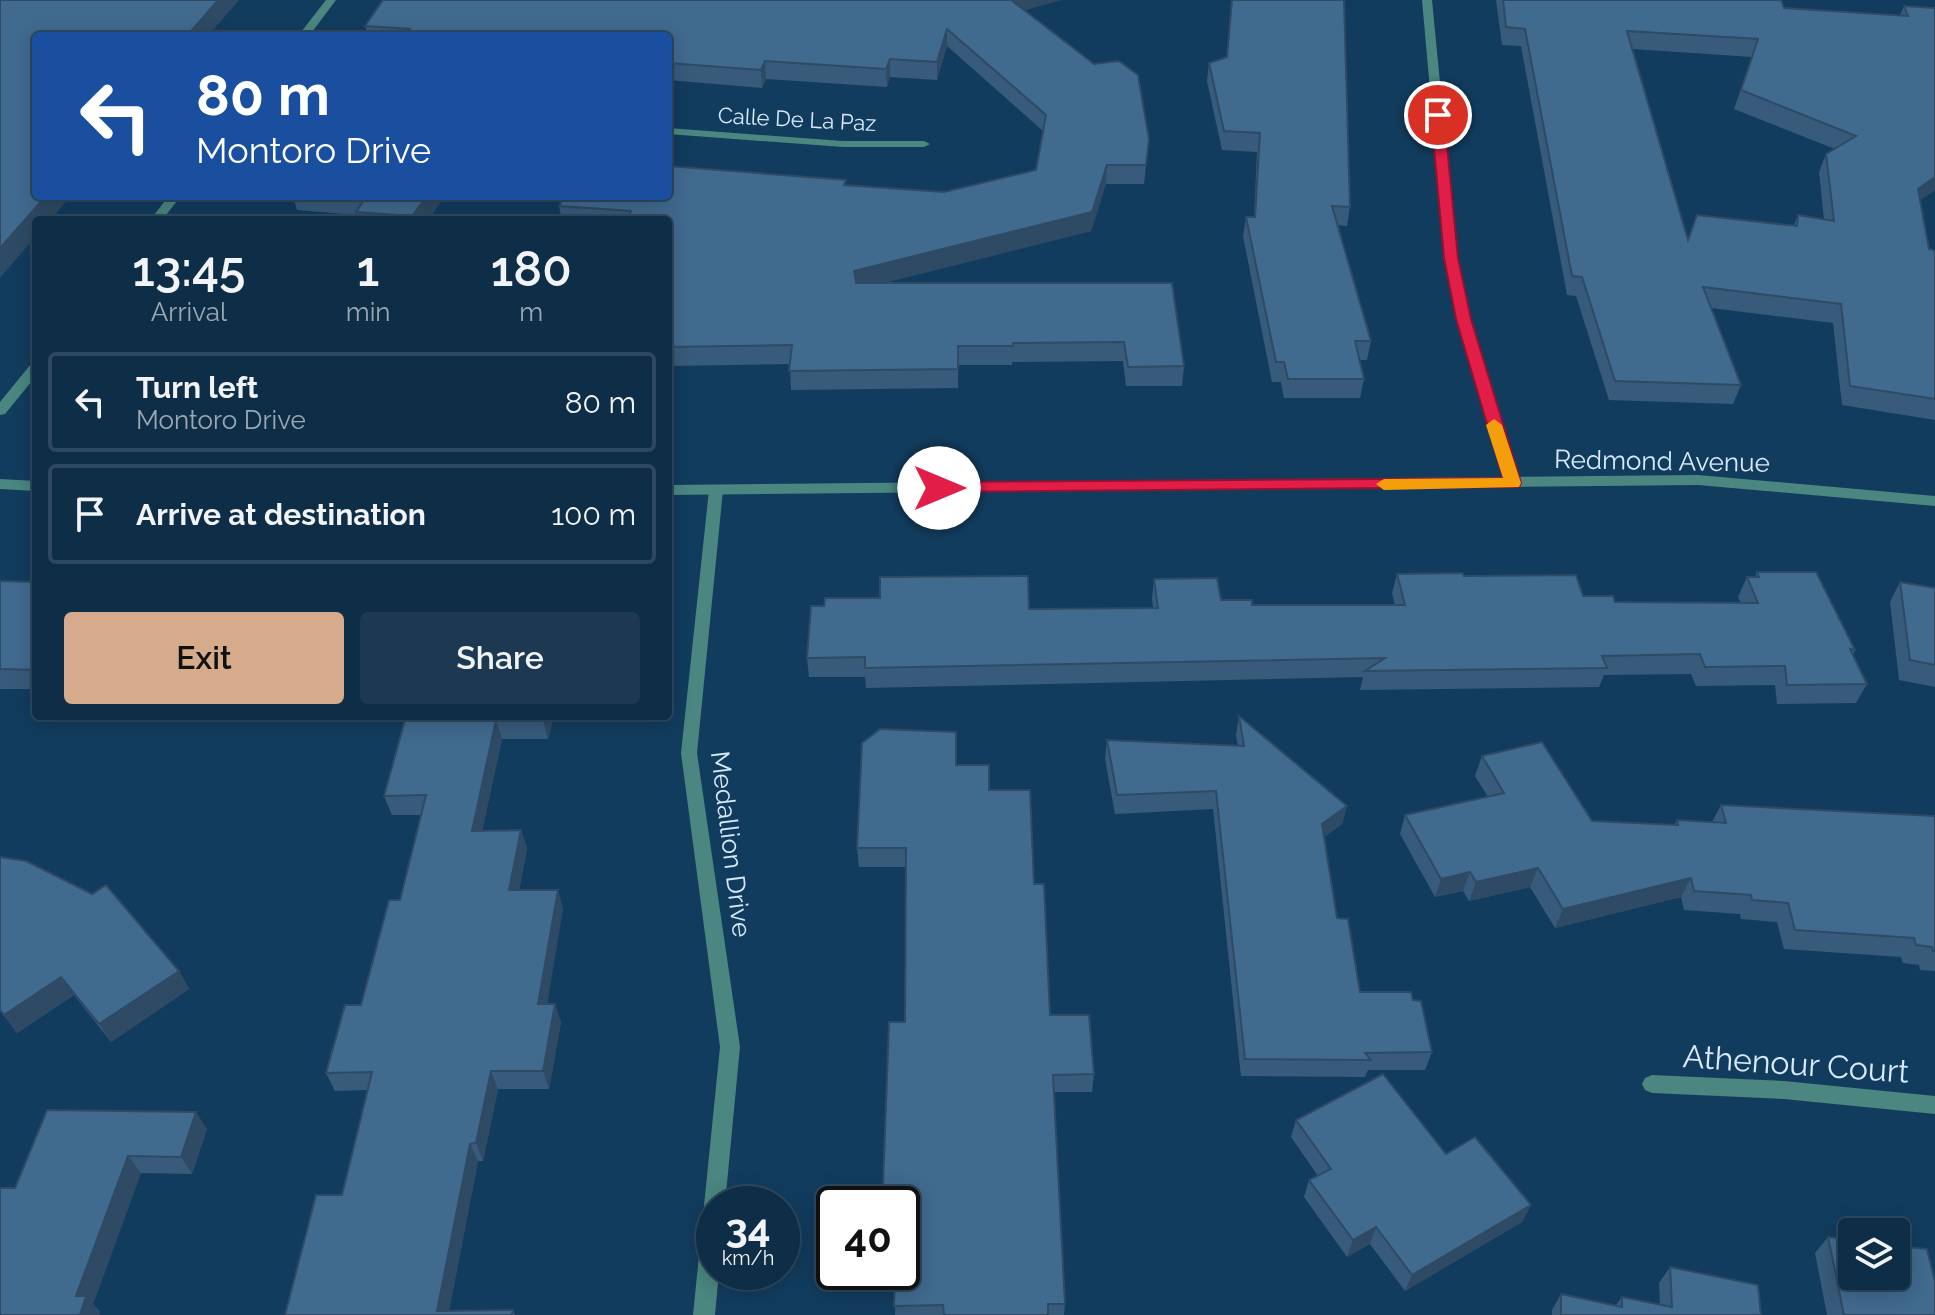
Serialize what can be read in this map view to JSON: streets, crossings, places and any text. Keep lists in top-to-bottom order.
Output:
{
  "streets": {
    "street": [
      "Calle De La Paz",
      "Redmond Avenue",
      "Medallion Drive",
      "Athenour Court"
    ]
  },
  "crossings": [
    ["Redmond Avenue", "Medallion Drive"]
  ],
  "page": {
    "turn": ["80 m", "Montoro Drive"],
    "eta": [
      "13:45",
      "Arrival",
      "1",
      "min",
      "180",
      "m"
    ],
    "list": [
      {
        "name": "Turn left",
        "note": "Montoro Drive",
        "value": "80 m"
      },
      {
        "name": "Arrive at destination",
        "value": "100 m"
      }
    ],
    "buttons": ["Exit", "Share"],
    "speed": "34 km/h",
    "limit": "40"
  }
}
